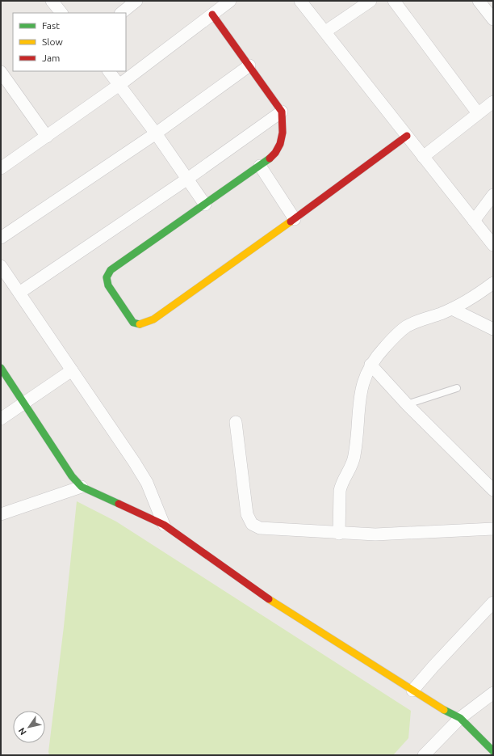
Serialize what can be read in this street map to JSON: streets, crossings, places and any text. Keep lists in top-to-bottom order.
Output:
{
  "legend": ["Fast", "Slow", "Jam"],
  "north": "bottom left"
}
